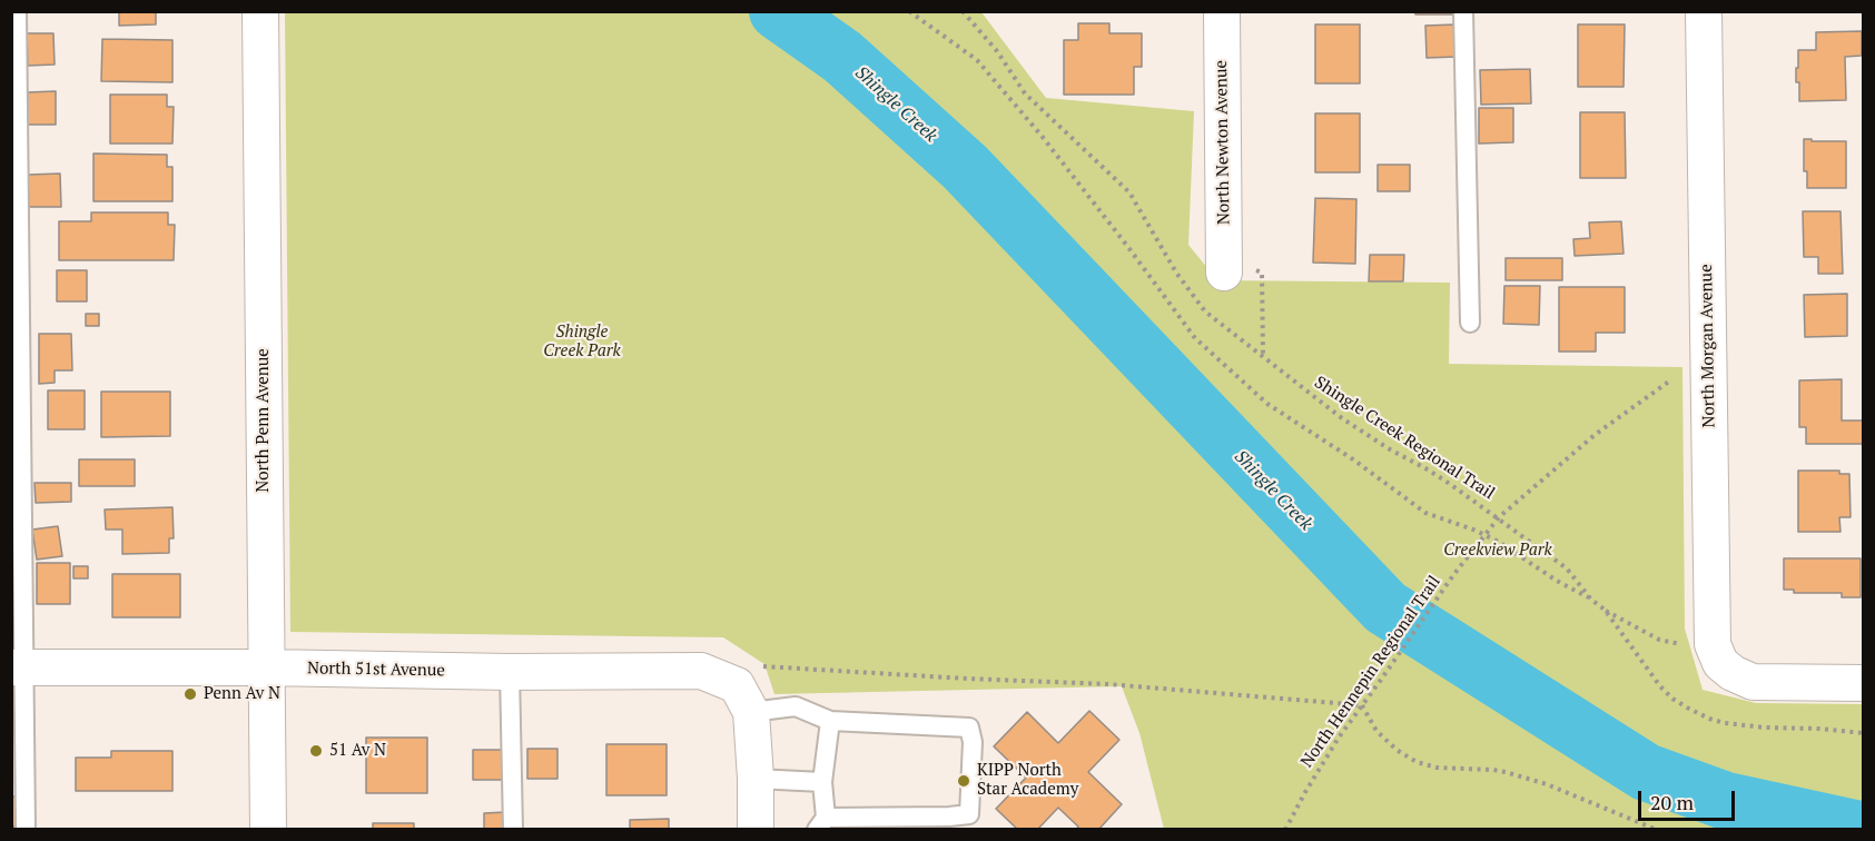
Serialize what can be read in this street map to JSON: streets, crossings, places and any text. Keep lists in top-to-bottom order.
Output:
{
  "streets": {
    "street": [
      "North Newton Avenue",
      "North Morgan Avenue",
      "North Penn Avenue",
      "North 51st Avenue"
    ],
    "path": ["Shingle Creek Regional Trail", "North Hennepin Regional Trail"]
  },
  "crossings": [
    ["North Penn Avenue", "North 51st Avenue"],
    ["Shingle Creek Regional Trail", "North Hennepin Regional Trail"]
  ],
  "water": ["Shingle Creek"],
  "parks": ["Shingle Creek Park", "Creekview Park"],
  "places": ["Penn Av N", "51 Av N", "KIPP North Star Academy"],
  "scale_bar": "20 m"
}
